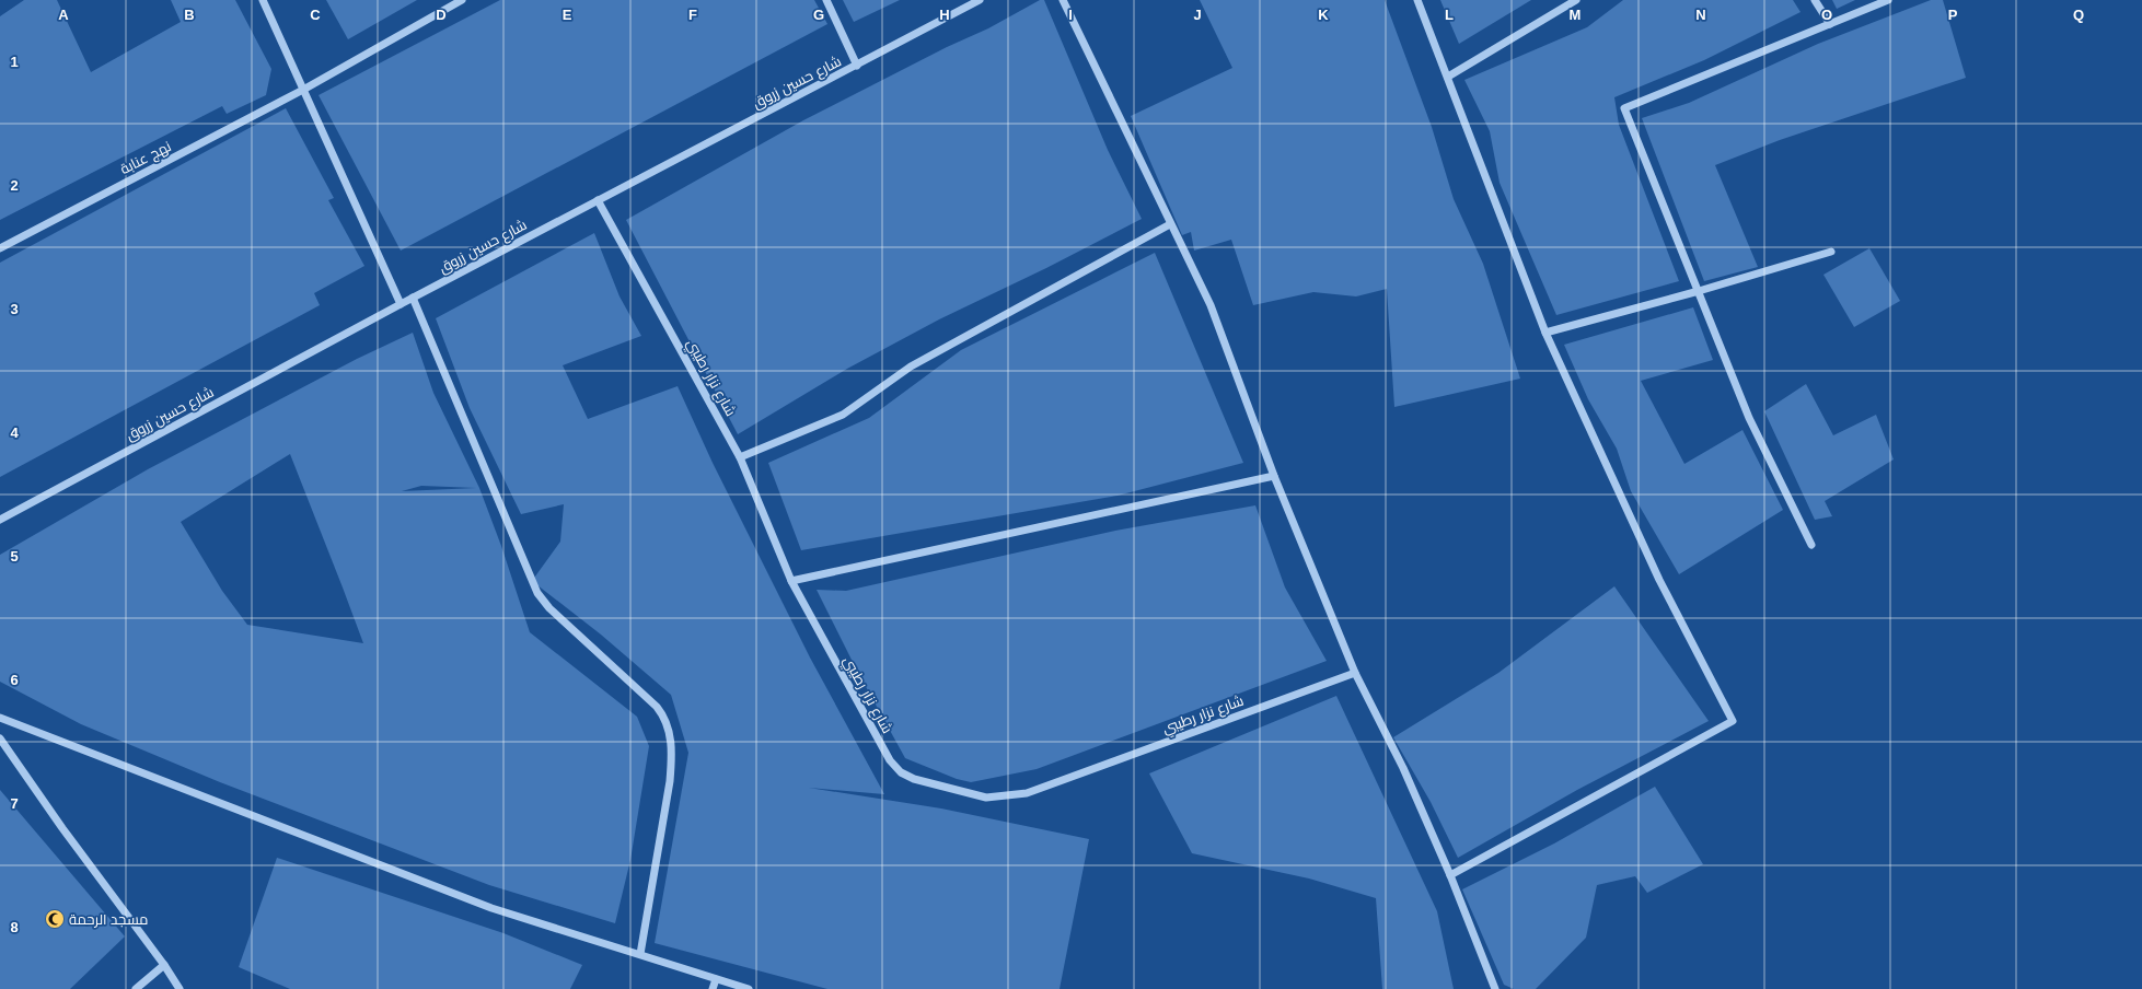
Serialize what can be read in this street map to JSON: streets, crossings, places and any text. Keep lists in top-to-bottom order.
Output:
{
  "streets": {
    "street": ["شارع حسين زروق", "نهج عنابة", "شارع نزار رطيبي"]
  },
  "crossings": [
    ["شارع حسين زروق", "شارع نزار رطيبي"]
  ],
  "places": {
    "mosque": ["مسجد الرحمة"]
  },
  "grid": {
    "columns": [
      "A",
      "B",
      "C",
      "D",
      "E",
      "F",
      "G",
      "H",
      "I",
      "J",
      "K",
      "L",
      "M",
      "N",
      "O",
      "P",
      "Q"
    ],
    "rows": [
      "1",
      "2",
      "3",
      "4",
      "5",
      "6",
      "7",
      "8"
    ]
  }
}
